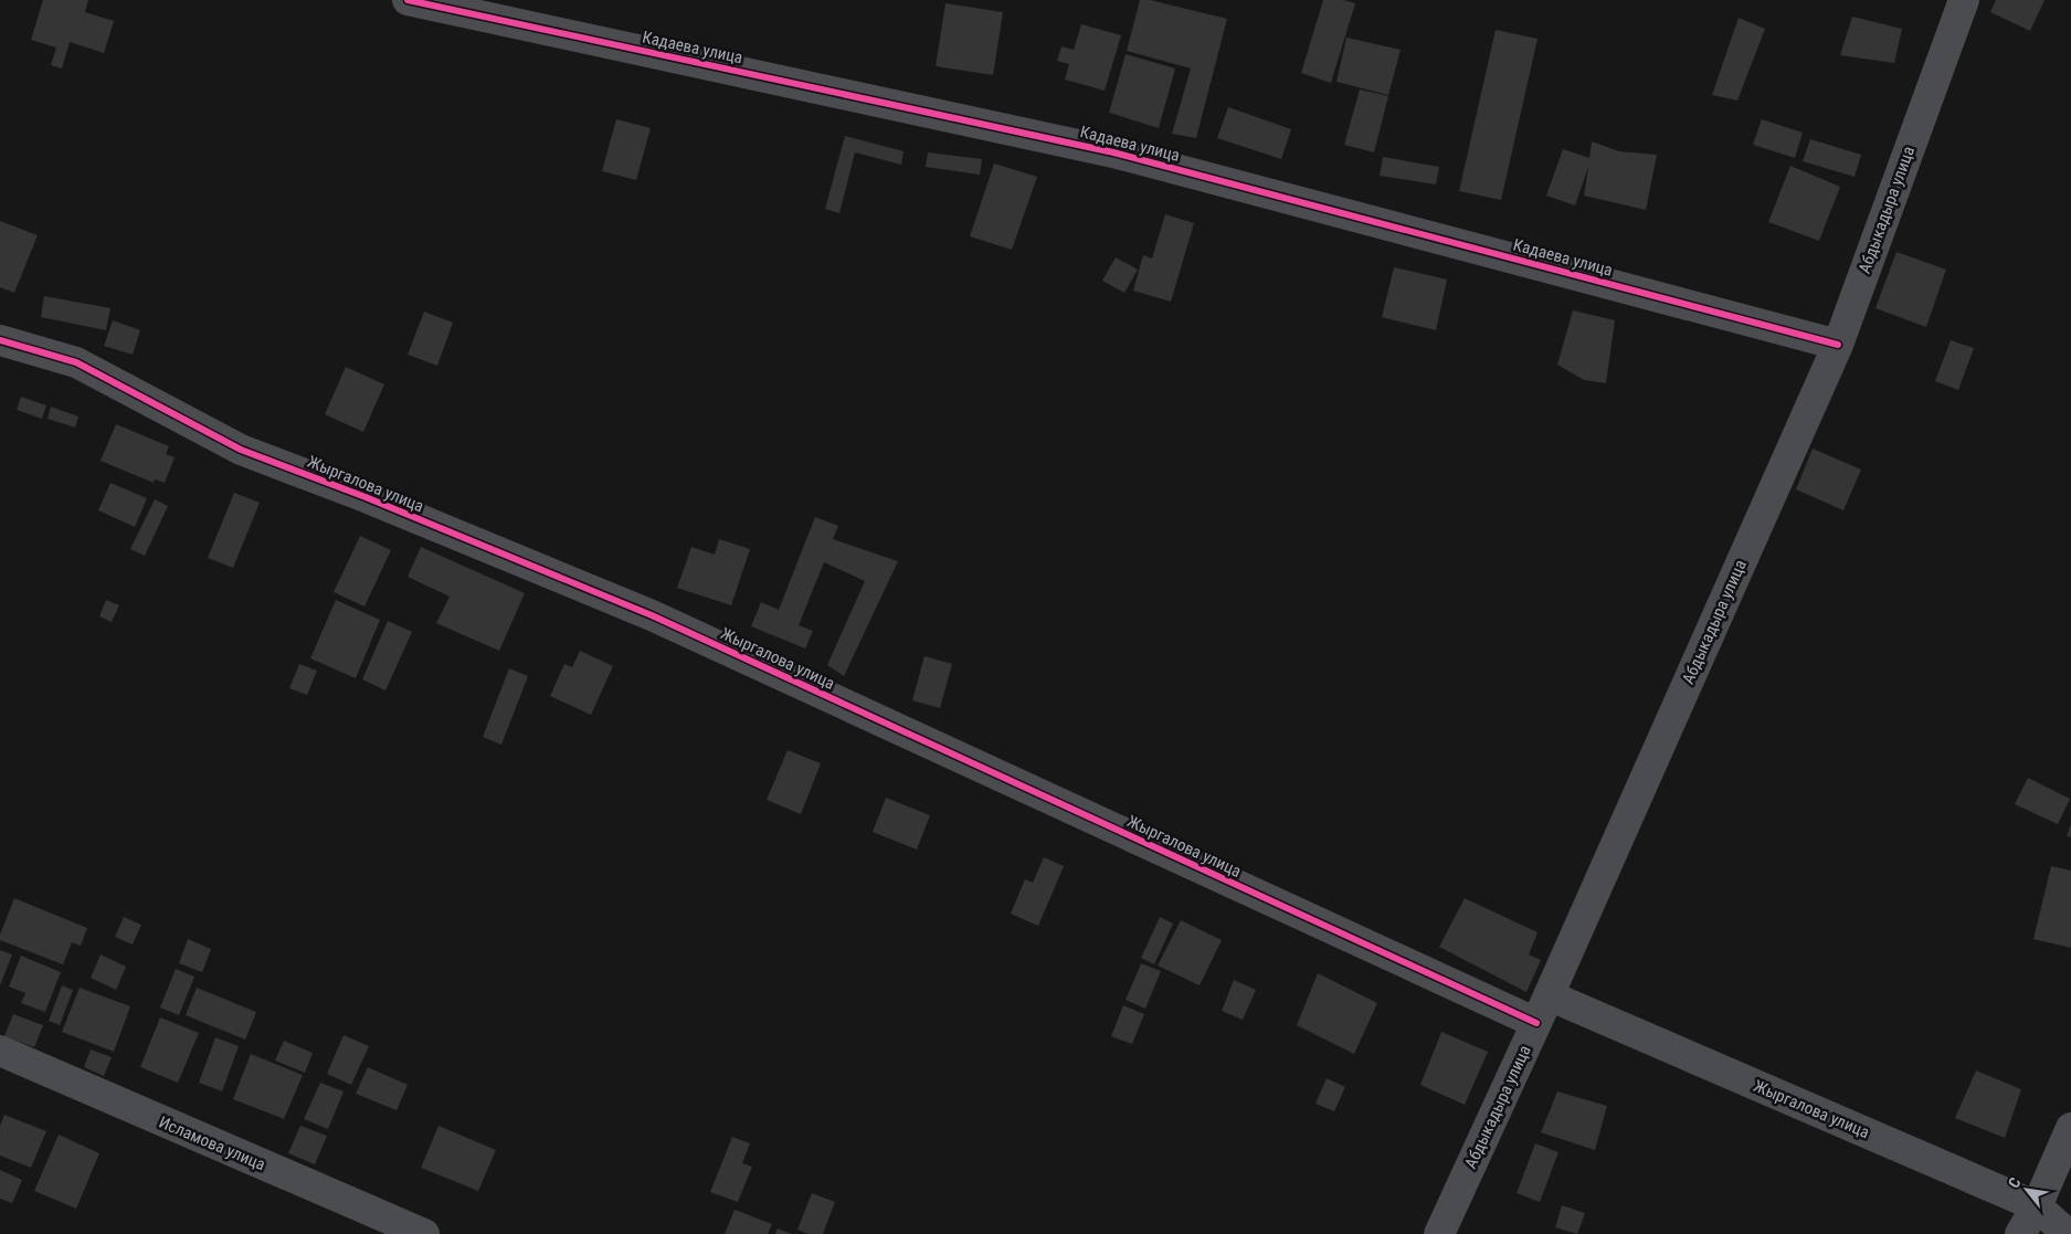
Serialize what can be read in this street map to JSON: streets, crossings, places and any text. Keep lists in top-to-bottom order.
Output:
{
  "streets": {
    "street": [
      "Кадаева улица",
      "Абдыкадыра улица",
      "Жыргалова улица",
      "Исламова улица"
    ]
  },
  "crossings": [
    ["Кадаева улица", "Абдыкадыра улица"],
    ["Абдыкадыра улица", "Жыргалова улица"]
  ],
  "north": "top left"
}
